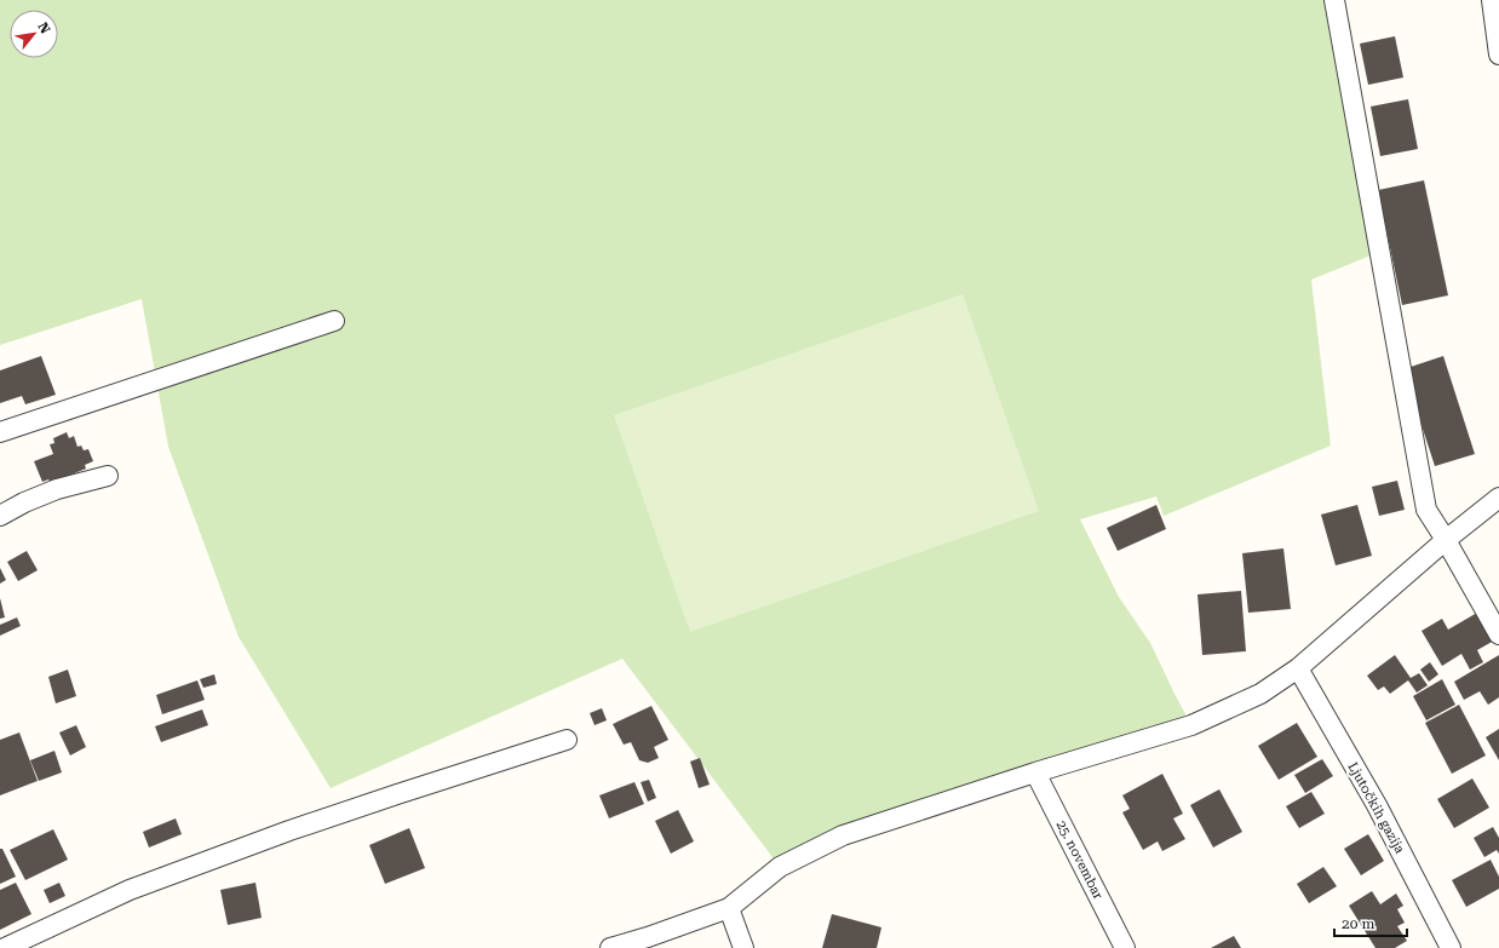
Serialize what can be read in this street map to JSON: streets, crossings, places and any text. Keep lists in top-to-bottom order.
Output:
{
  "streets": {
    "street": ["Ljutočkih gazija", "25. novembar"]
  },
  "scale_bar": "20 m",
  "north": "top right"
}
